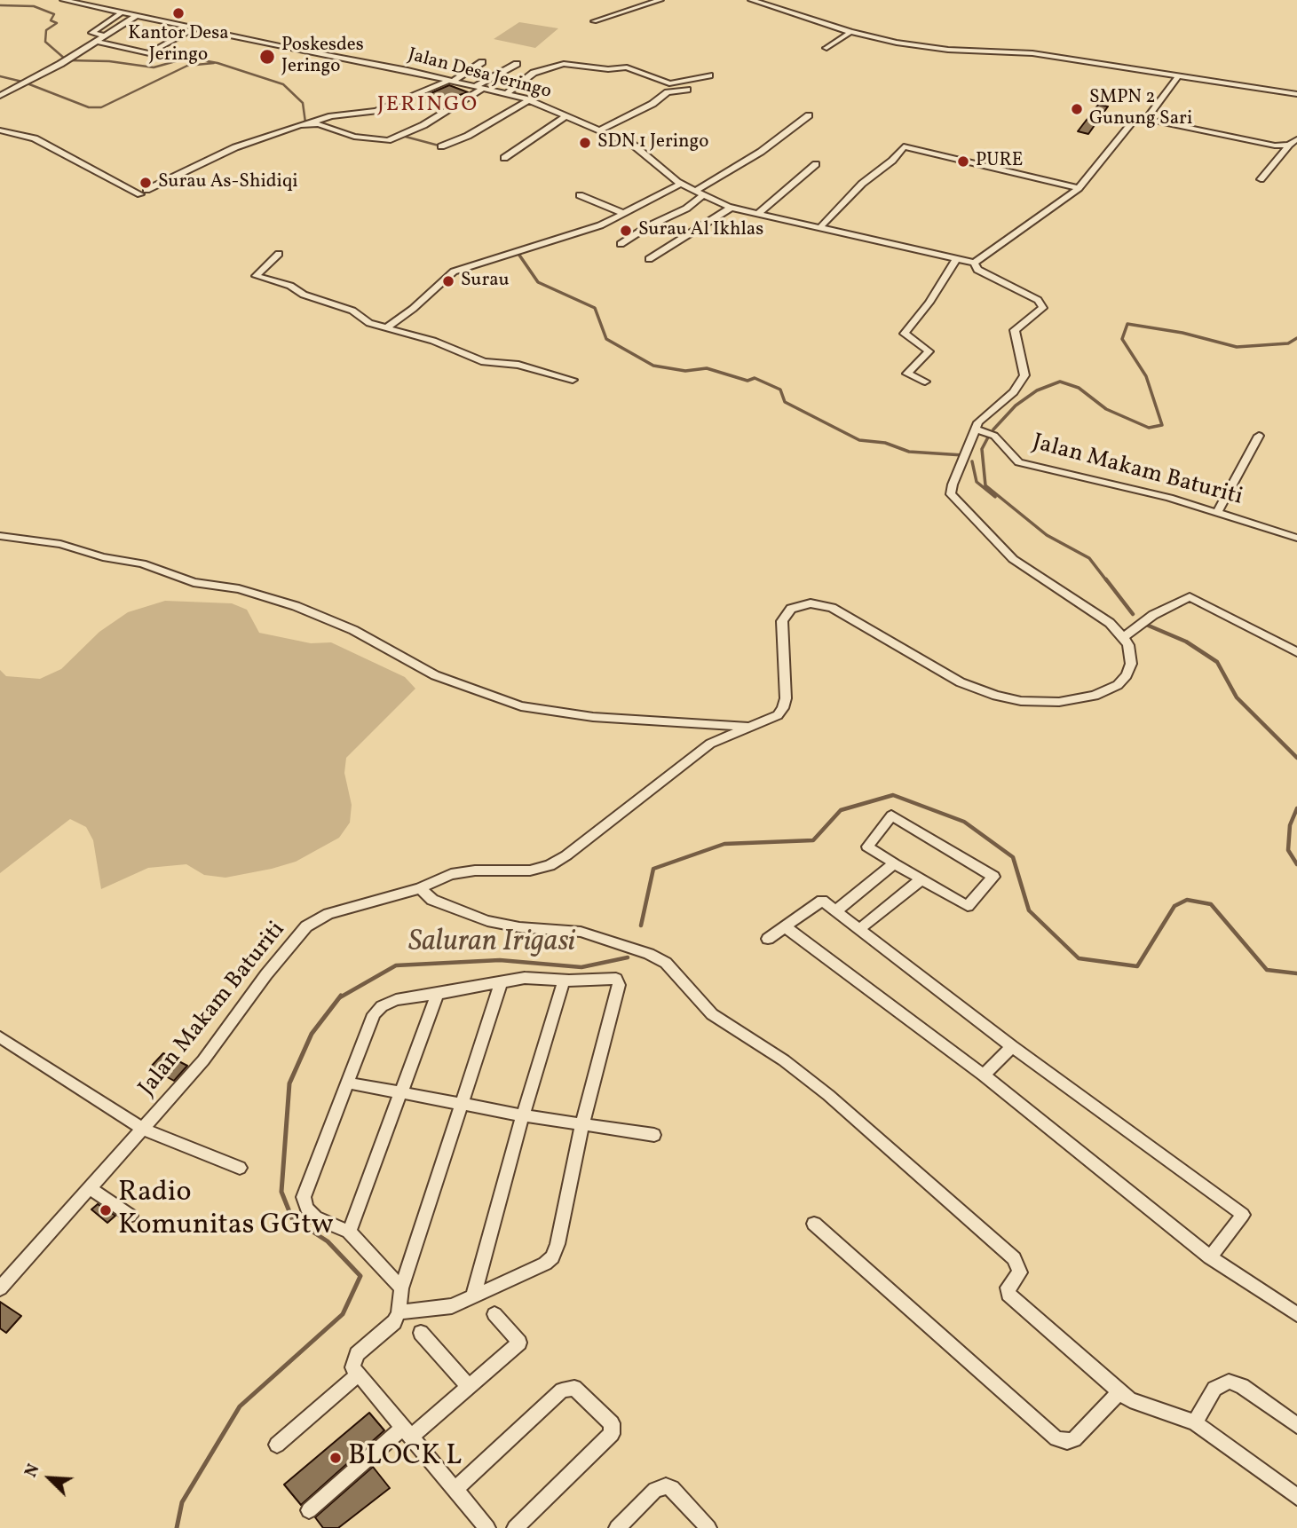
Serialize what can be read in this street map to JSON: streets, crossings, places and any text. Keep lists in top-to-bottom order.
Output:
{
  "streets": {
    "street": ["Jalan Desa Jeringo", "Jalan Makam Baturiti"]
  },
  "districts": ["JERINGO"],
  "water": ["Saluran Irigasi"],
  "places": [
    "Kantor Desa Jeringo",
    "Poskesdes Jeringo",
    "SMPN 2 Gunung Sari",
    "SDN 1 Jeringo",
    "PURE",
    "Surau As-Shidiqi",
    "Surau Al Ikhlas",
    "Surau",
    "Radio Komunitas GGtw",
    "BLOCK L"
  ],
  "north": "top left"
}
